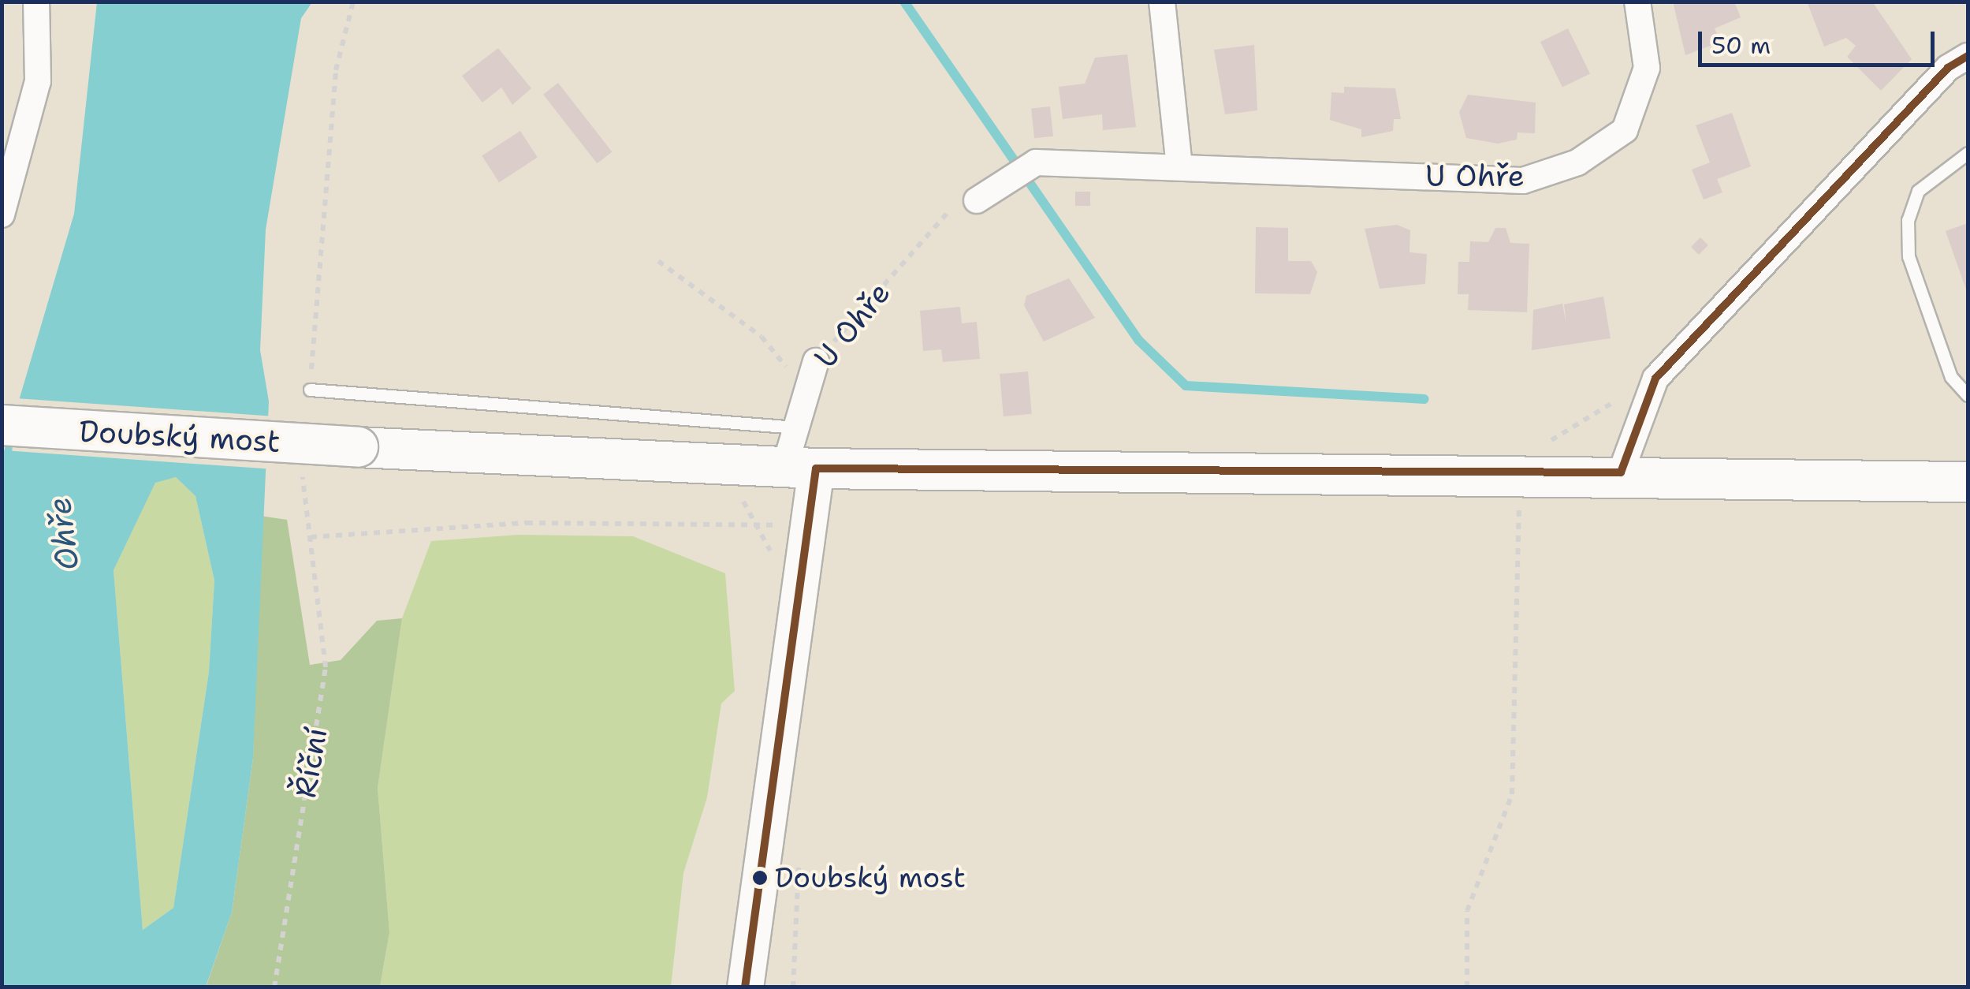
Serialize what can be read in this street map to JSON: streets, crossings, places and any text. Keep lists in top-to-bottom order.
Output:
{
  "streets": {
    "main road": ["Doubský most"],
    "street": ["U Ohře"],
    "path": ["Říční"]
  },
  "crossings": [
    ["U Ohře", "Doubský most"]
  ],
  "water": ["Ohře"],
  "places": ["Doubský most"],
  "scale_bar": "50 m"
}
